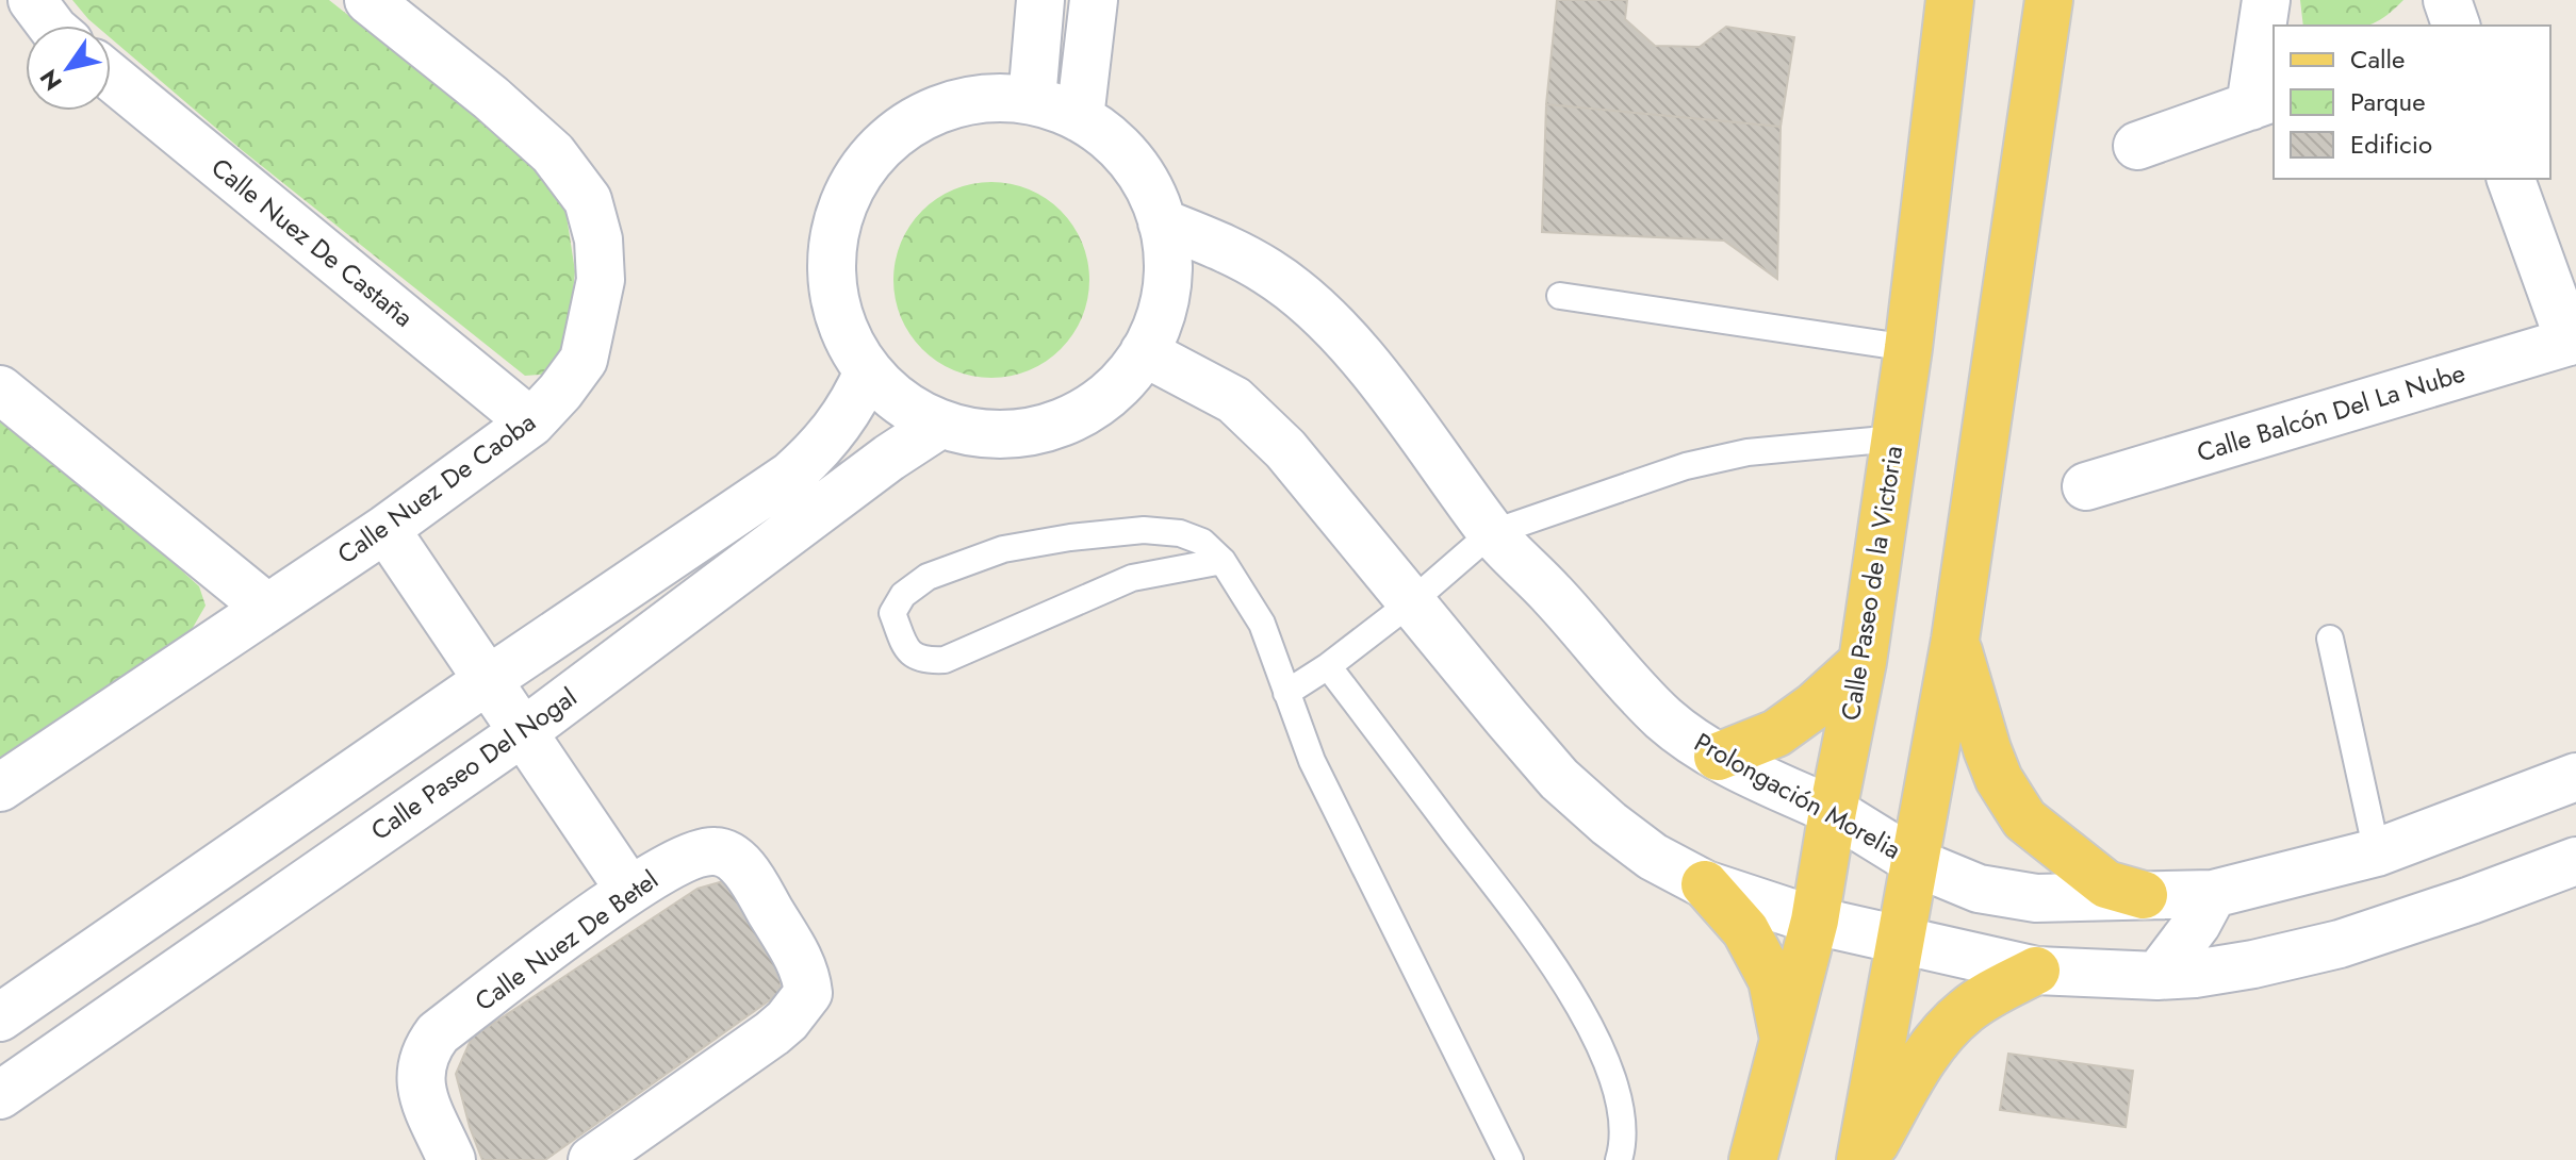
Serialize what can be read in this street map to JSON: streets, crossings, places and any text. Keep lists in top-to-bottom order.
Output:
{
  "streets": {
    "main road": ["Calle Paseo de la Victoria"],
    "street": [
      "Calle Nuez De Castaña",
      "Calle Balcón Del La Nube",
      "Calle Nuez De Caoba",
      "Calle Paseo Del Nogal",
      "Prolongación Morelia",
      "Calle Nuez De Betel"
    ]
  },
  "crossings": [
    ["Calle Nuez De Castaña", "Calle Nuez De Caoba"],
    ["Calle Paseo de la Victoria", "Prolongación Morelia"]
  ],
  "legend": ["Calle", "Parque", "Edificio"],
  "north": "bottom left"
}
